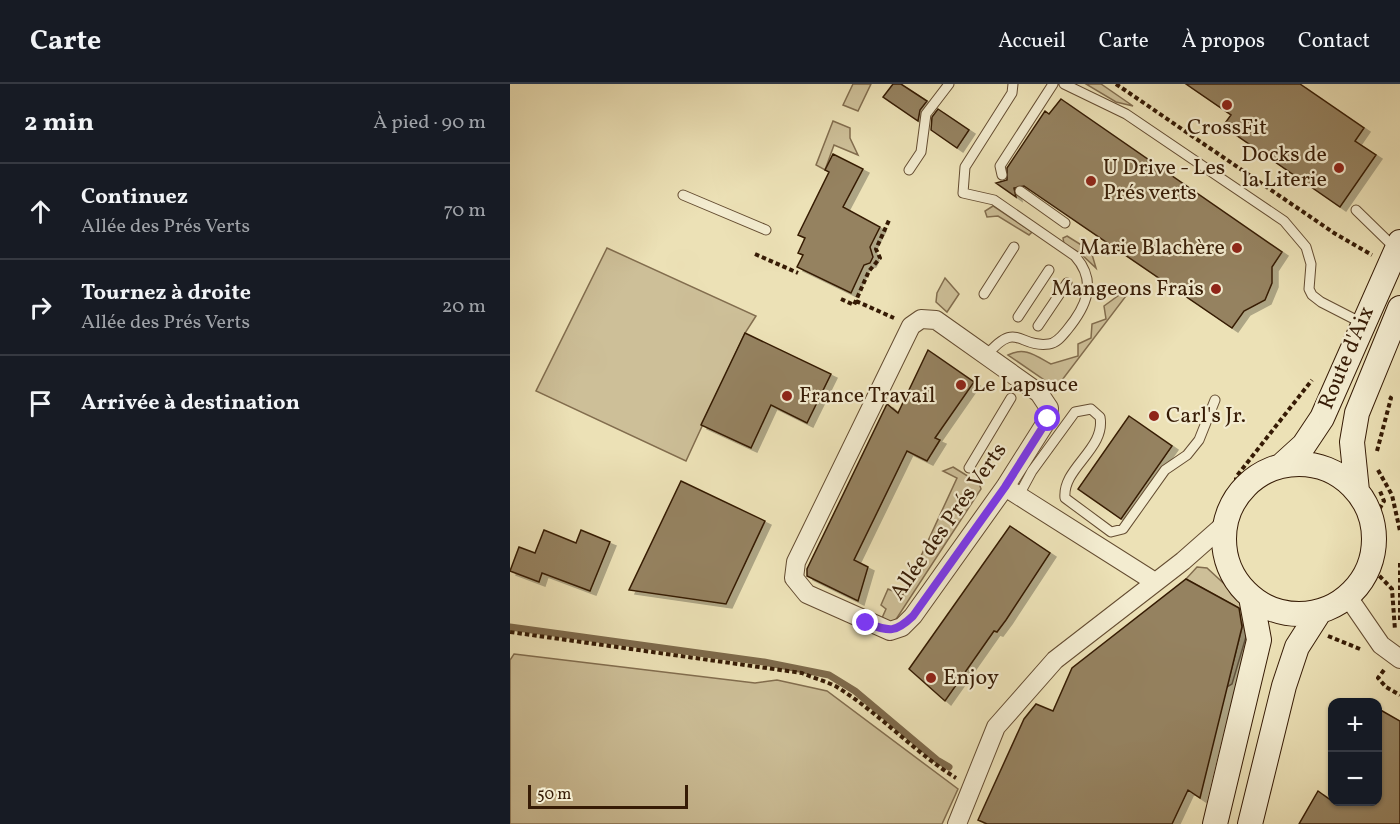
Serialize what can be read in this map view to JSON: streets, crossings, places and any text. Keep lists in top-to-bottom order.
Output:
{
  "streets": {
    "main road": ["Route d'Aix"],
    "street": ["Allée des Prés Verts"]
  },
  "places": [
    "CrossFit",
    "Docks de la Literie",
    "U Drive - Les Prés verts",
    "Marie Blachère",
    "Mangeons Frais",
    "Le Lapsuce",
    "France Travail",
    "Carl's Jr.",
    "Enjoy"
  ],
  "scale_bar": "50 m",
  "page": {
    "header": "Carte",
    "nav": [
      "Accueil",
      "Carte",
      "À propos",
      "Contact"
    ],
    "heading": ["2 min", "À pied · 90 m"],
    "list": [
      ["Continuez", "Allée des Prés Verts", "70 m"],
      ["Tournez à droite", "Allée des Prés Verts", "20 m"],
      "Arrivée à destination"
    ],
    "map_buttons": ["+", "−"],
    "scale": "50 m"
  }
}
